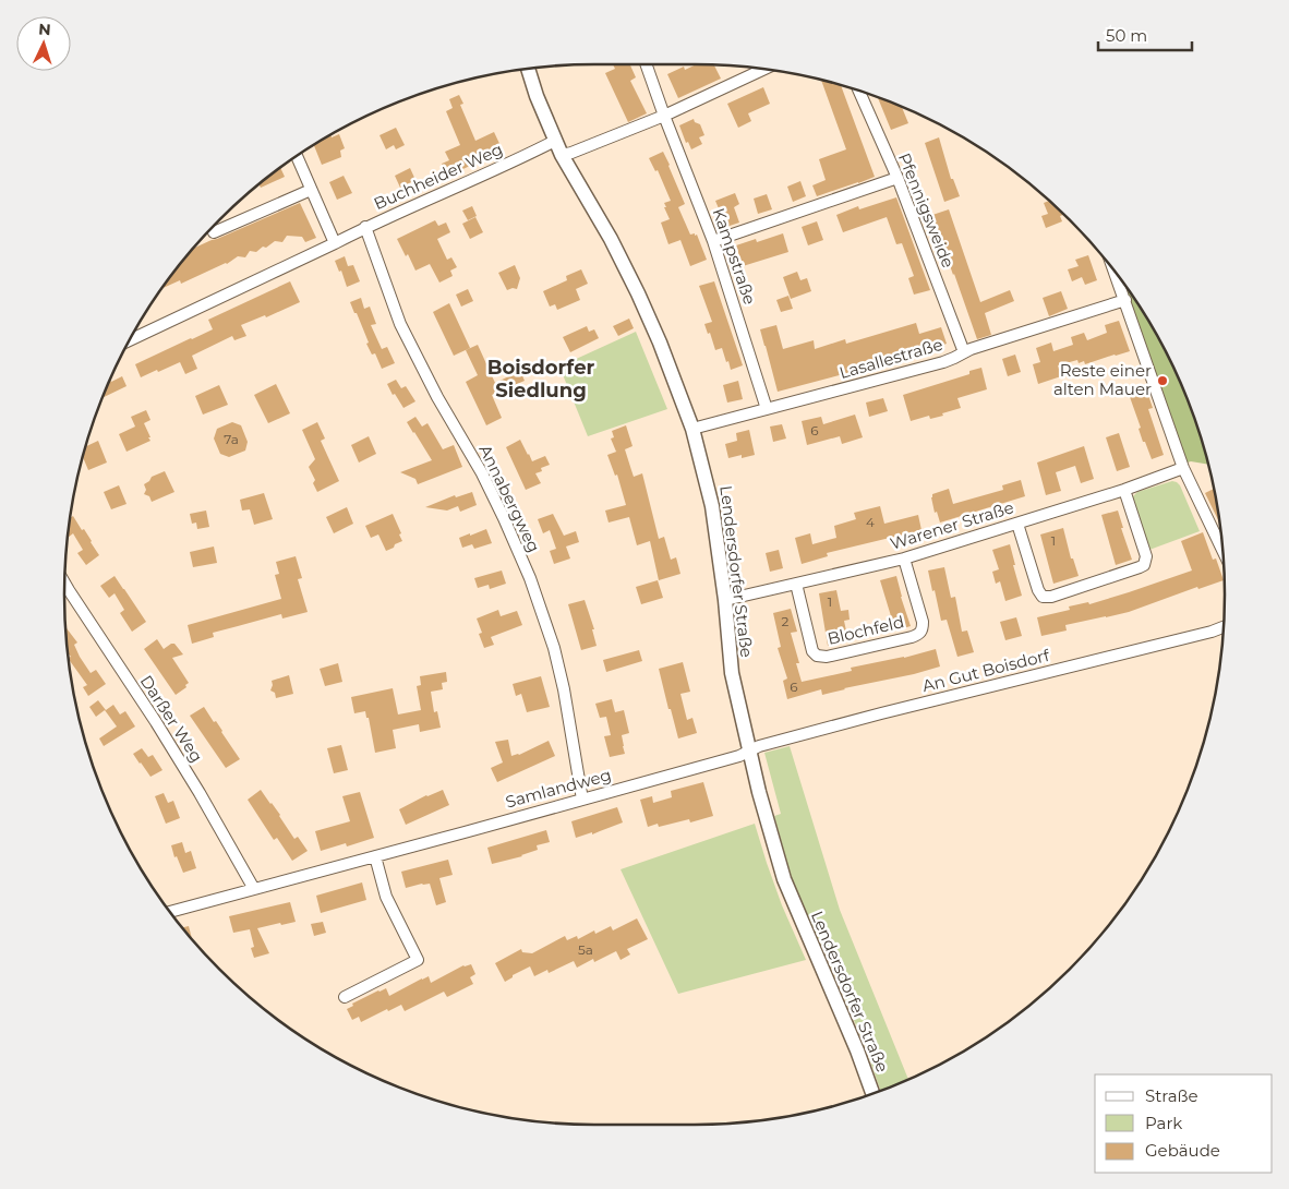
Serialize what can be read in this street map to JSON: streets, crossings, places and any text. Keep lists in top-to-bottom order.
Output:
{
  "streets": {
    "street": [
      "Buchheider Weg",
      "Pfennigsweide",
      "Kampstraße",
      "Lasallestraße",
      "Annabergweg",
      "Warener Straße",
      "Lendersdorfer Straße",
      "Blochfeld",
      "An Gut Boisdorf",
      "Darßer Weg",
      "Samlandweg"
    ]
  },
  "crossings": [
    ["Buchheider Weg", "Annabergweg"],
    ["Buchheider Weg", "Lendersdorfer Straße"],
    ["Pfennigsweide", "Lasallestraße"],
    ["Kampstraße", "Lasallestraße"],
    ["Lasallestraße", "Lendersdorfer Straße"],
    ["Annabergweg", "Samlandweg"],
    ["Warener Straße", "Lendersdorfer Straße"],
    ["Warener Straße", "Blochfeld"],
    ["Lendersdorfer Straße", "An Gut Boisdorf"],
    ["Lendersdorfer Straße", "Samlandweg"],
    ["An Gut Boisdorf", "Samlandweg"],
    ["Darßer Weg", "Samlandweg"]
  ],
  "districts": ["Boisdorfer Siedlung"],
  "places": ["Reste einer alten Mauer"],
  "house_numbers": [
    "6",
    "7a",
    "4",
    "1",
    "1",
    "2",
    "6",
    "5a"
  ],
  "legend": ["Straße", "Park", "Gebäude"],
  "scale_bar": "50 m",
  "north": "top"
}
